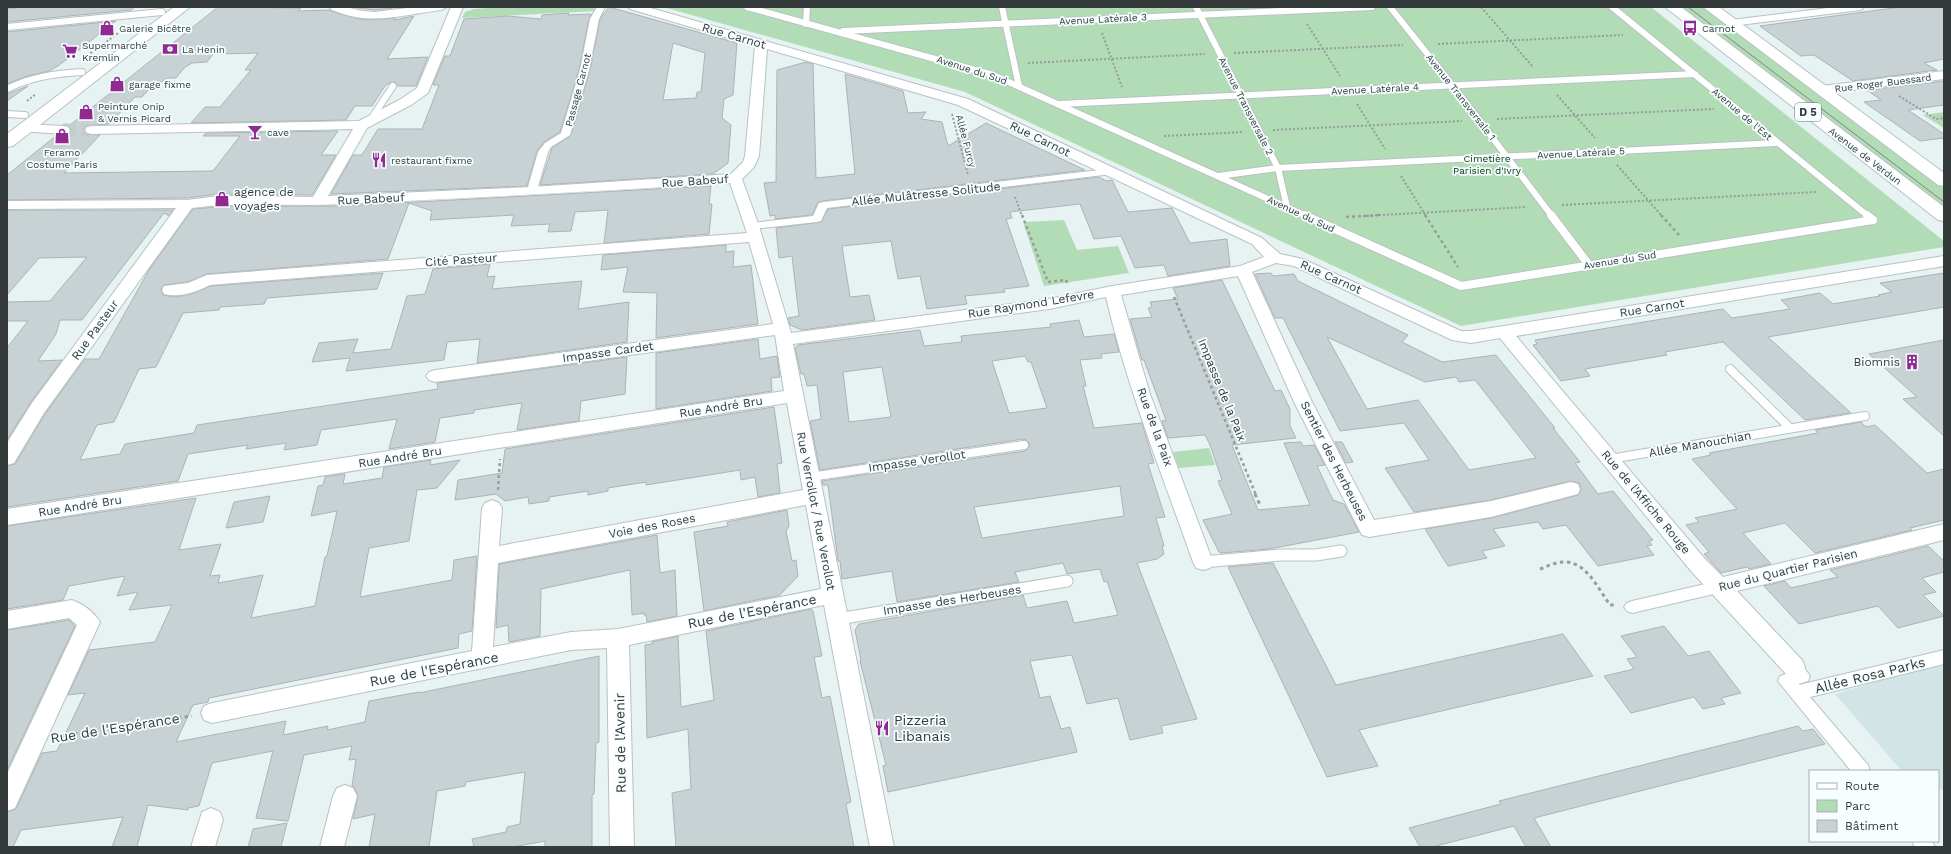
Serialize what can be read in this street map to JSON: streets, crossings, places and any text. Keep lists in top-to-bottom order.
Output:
{
  "streets": {
    "main road": ["D 5", "Avenue de Verdun"],
    "street": [
      "Rue Carnot",
      "Rue Roger Buessard",
      "Passage Carnot",
      "Rue Babeuf",
      "Allée Mulâtresse Solitude",
      "Cité Pasteur",
      "Rue Raymond Lefevre",
      "Rue Pasteur",
      "Impasse Cardet",
      "Rue André Bru",
      "Rue de la Paix",
      "Sentier des Herbeuses",
      "Rue de l'Affiche Rouge",
      "Rue Verrollot / Rue Verollot",
      "Voie des Roses",
      "Rue du Quartier Parisien",
      "Rue de l'Espérance",
      "Allée Rosa Parks",
      "Rue de l'Avenir"
    ],
    "lane": [
      "Avenue Latérale 3",
      "Avenue du Sud",
      "Avenue Latérale 4",
      "Avenue Transversale 1",
      "Avenue Transversale 2",
      "Avenue de l'Est",
      "Avenue Latérale 5",
      "Allée Manouchian",
      "Impasse Verollot",
      "Impasse des Herbeuses"
    ],
    "path": ["Allée Furcy", "Impasse de la Paix"]
  },
  "crossings": [
    ["Avenue Latérale 3", "Avenue du Sud"],
    ["Avenue Latérale 3", "Avenue Transversale 2"],
    ["Rue Carnot", "Allée Furcy"],
    ["Rue Carnot", "Allée Mulâtresse Solitude"],
    ["Rue Carnot", "Rue Raymond Lefevre"],
    ["Rue Carnot", "Rue de l'Affiche Rouge"],
    ["Avenue du Sud", "Avenue Latérale 4"],
    ["Avenue du Sud", "Avenue Transversale 1"],
    ["Avenue du Sud", "Avenue Transversale 2"],
    ["Avenue du Sud", "Avenue de l'Est"],
    ["Avenue du Sud", "Avenue Latérale 5"],
    ["Rue Roger Buessard", "D 5"],
    ["Avenue Latérale 4", "Avenue Transversale 1"],
    ["Avenue Latérale 4", "Avenue Transversale 2"],
    ["Avenue Latérale 4", "Avenue de l'Est"],
    ["Avenue Transversale 1", "Avenue Latérale 5"],
    ["Avenue Transversale 2", "Avenue Latérale 5"],
    ["Avenue de l'Est", "Avenue Latérale 5"],
    ["Allée Furcy", "Allée Mulâtresse Solitude"],
    ["Rue Babeuf", "Rue Pasteur"],
    ["Rue Babeuf", "Rue Verrollot / Rue Verollot"],
    ["Allée Mulâtresse Solitude", "Cité Pasteur"],
    ["Allée Mulâtresse Solitude", "Rue Verrollot / Rue Verollot"],
    ["Cité Pasteur", "Rue Verrollot / Rue Verollot"],
    ["Rue Raymond Lefevre", "Impasse Cardet"],
    ["Rue Raymond Lefevre", "Impasse de la Paix"],
    ["Rue Raymond Lefevre", "Rue de la Paix"],
    ["Rue Raymond Lefevre", "Sentier des Herbeuses"],
    ["Rue Raymond Lefevre", "Rue Verrollot / Rue Verollot"],
    ["Impasse Cardet", "Rue Verrollot / Rue Verollot"],
    ["Rue André Bru", "Rue Verrollot / Rue Verollot"],
    ["Allée Manouchian", "Rue de l'Affiche Rouge"],
    ["Impasse Verollot", "Rue Verrollot / Rue Verollot"],
    ["Impasse Verollot", "Voie des Roses"],
    ["Rue de l'Affiche Rouge", "Rue du Quartier Parisien"],
    ["Rue Verrollot / Rue Verollot", "Voie des Roses"],
    ["Rue Verrollot / Rue Verollot", "Impasse des Herbeuses"],
    ["Rue Verrollot / Rue Verollot", "Rue de l'Espérance"],
    ["Rue de l'Espérance", "Rue de l'Avenir"]
  ],
  "parks": ["Cimetière Parisien d'Ivry"],
  "places": {
    "shop": [
      "Galerie Bicêtre",
      "garage fixme",
      "Peinture Onip & Vernis Picard",
      "Feramo Costume Paris",
      "agence de voyages"
    ],
    "bus stop": ["Carnot"],
    "bank": ["La Henin"],
    "supermarket": ["Supermarché Kremlin"],
    "bar": ["cave"],
    "restaurant": ["restaurant fixme", "Pizzeria Libanais"],
    "building": ["Biomnis"]
  },
  "legend": ["Route", "Parc", "Bâtiment"]
}
